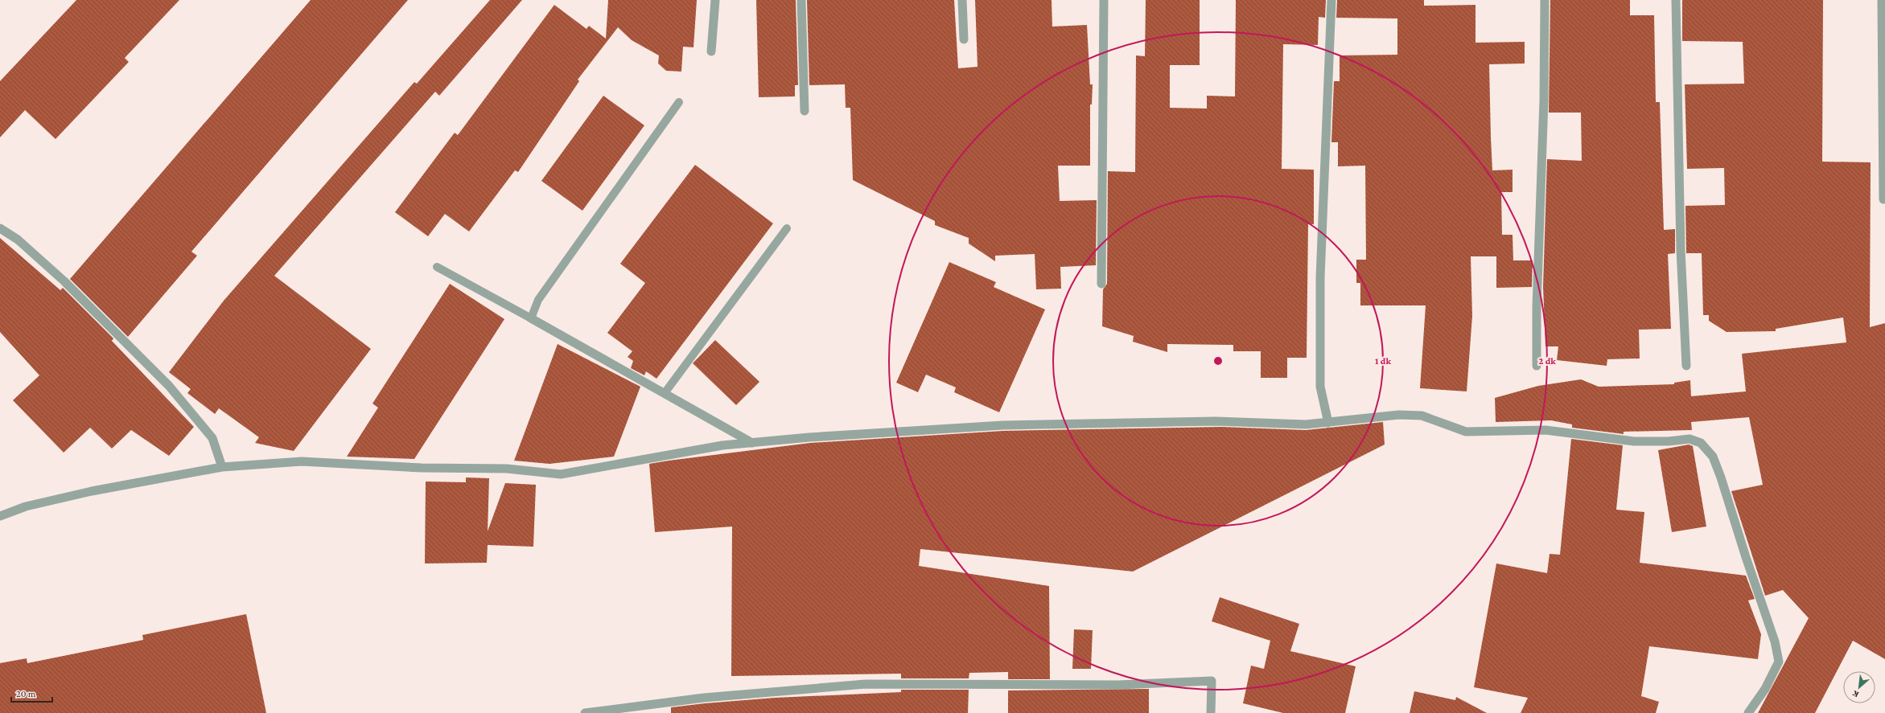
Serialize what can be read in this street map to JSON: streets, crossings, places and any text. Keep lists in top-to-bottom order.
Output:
{
  "scale_bar": "20 m",
  "north": "bottom left",
  "rings": ["1 dk", "2 dk"]
}
